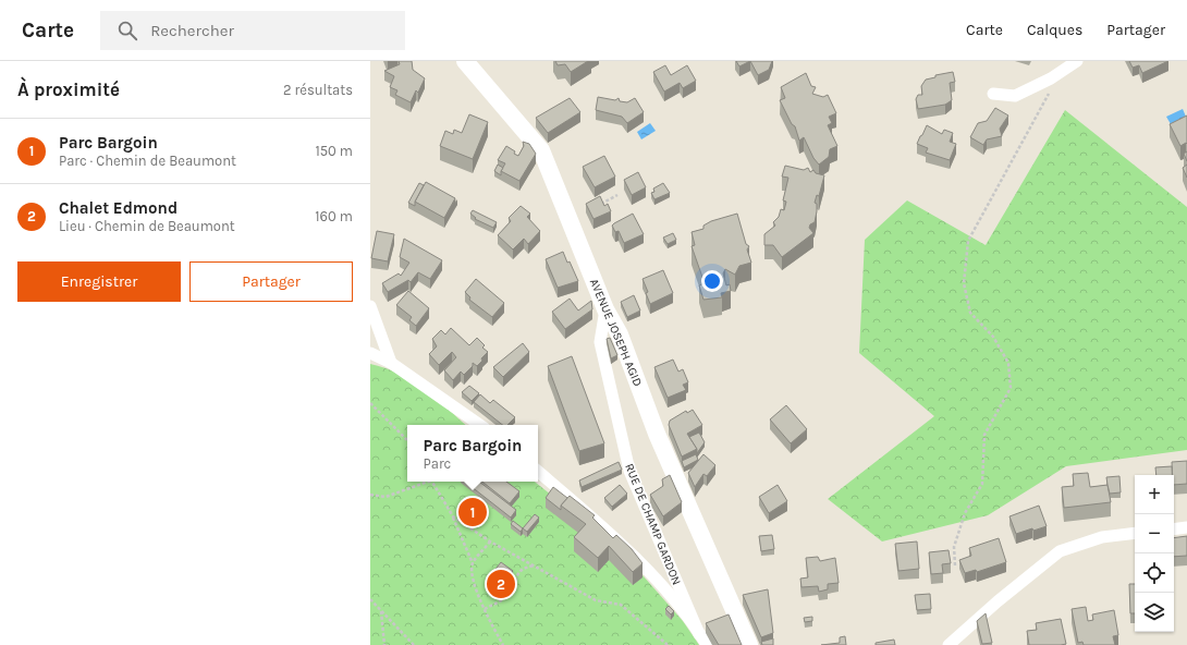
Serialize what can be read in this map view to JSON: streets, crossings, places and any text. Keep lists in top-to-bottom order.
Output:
{
  "streets": {
    "main road": ["AVENUE JOSEPH AGID"],
    "street": ["RUE DE CHAMP GARDON"]
  },
  "crossings": [
    ["AVENUE JOSEPH AGID", "RUE DE CHAMP GARDON"]
  ],
  "page": {
    "header": "Carte",
    "search": "Rechercher",
    "nav": ["Carte", "Calques", "Partager"],
    "heading": ["À proximité", "2 résultats"],
    "list": [
      {
        "mark": "1",
        "name": "Parc Bargoin",
        "note": "Parc · Chemin de Beaumont",
        "value": "150 m"
      },
      {
        "mark": "2",
        "name": "Chalet Edmond",
        "note": "Lieu · Chemin de Beaumont",
        "value": "160 m"
      }
    ],
    "buttons": ["Enregistrer", "Partager"],
    "popup": ["Parc Bargoin", "Parc"],
    "map_buttons": ["+", "−"],
    "pins": ["1", "2"]
  }
}
